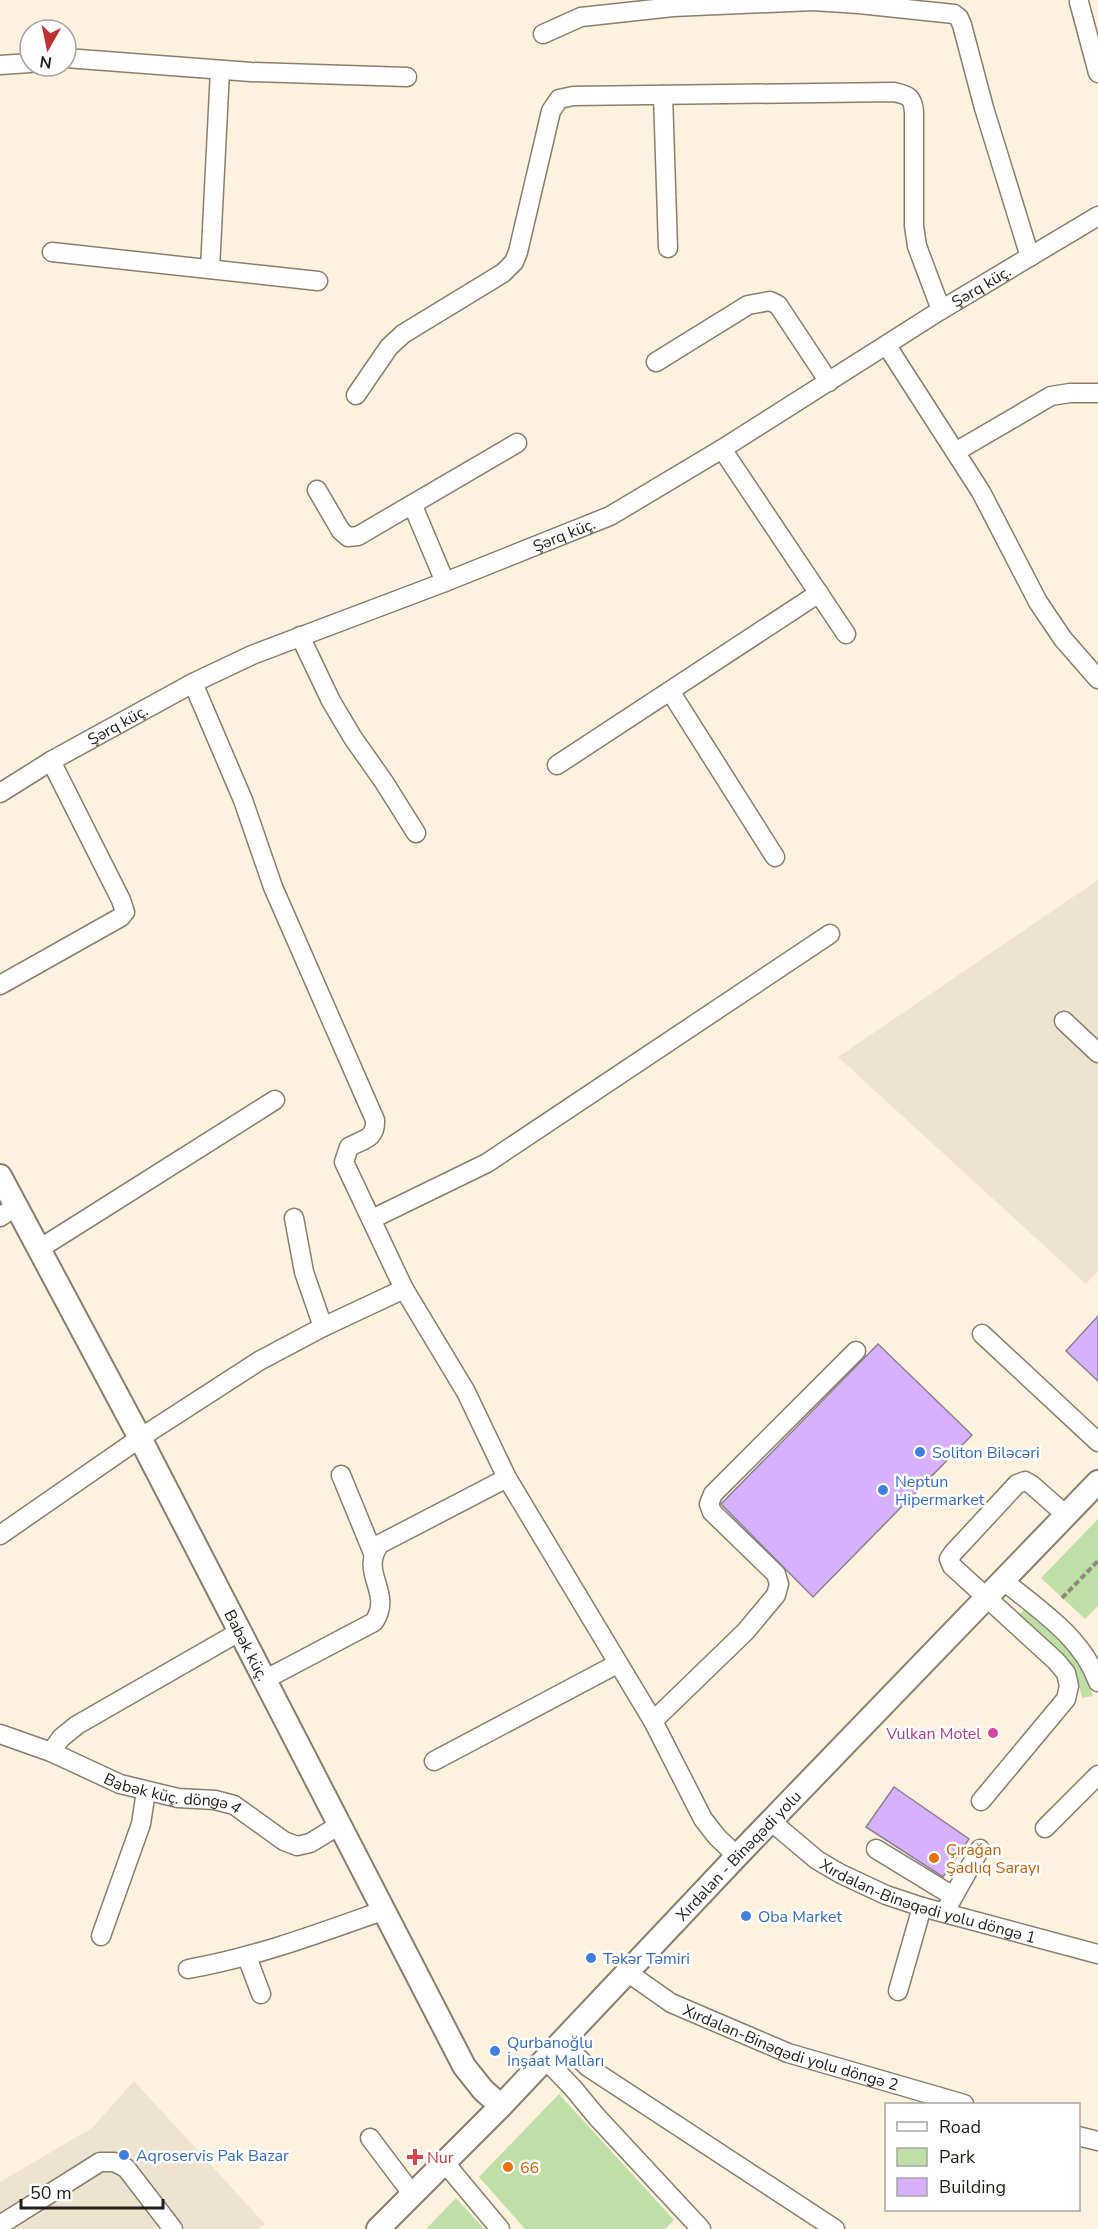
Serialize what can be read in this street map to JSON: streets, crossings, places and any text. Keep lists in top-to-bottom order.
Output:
{
  "streets": {
    "main road": ["Babək küç.", "Xırdalan - Binəqədi yolu"],
    "street": [
      "Şərq küç.",
      "Babək küç. döngə 4",
      "Xırdalan-Binəqədi yolu döngə 1",
      "Xırdalan-Binəqədi yolu döngə 2"
    ]
  },
  "crossings": [
    ["Babək küç.", "Babək küç. döngə 4"],
    ["Babək küç.", "Xırdalan - Binəqədi yolu"],
    ["Xırdalan - Binəqədi yolu", "Xırdalan-Binəqədi yolu döngə 1"],
    ["Xırdalan - Binəqədi yolu", "Xırdalan-Binəqədi yolu döngə 2"]
  ],
  "places": {
    "other": [
      "Soliton Biləcəri",
      "Neptun Hipermarket",
      "Vulkan Motel",
      "Çırağan Şadlıq Sarayı",
      "Oba Market",
      "Təkər Təmiri",
      "Qurbanoğlu İnşaat Malları",
      "Aqroservis Pak Bazar",
      "66"
    ],
    "health": ["Nur"]
  },
  "legend": ["Road", "Park", "Building"],
  "scale_bar": "50 m",
  "north": "bottom"
}
